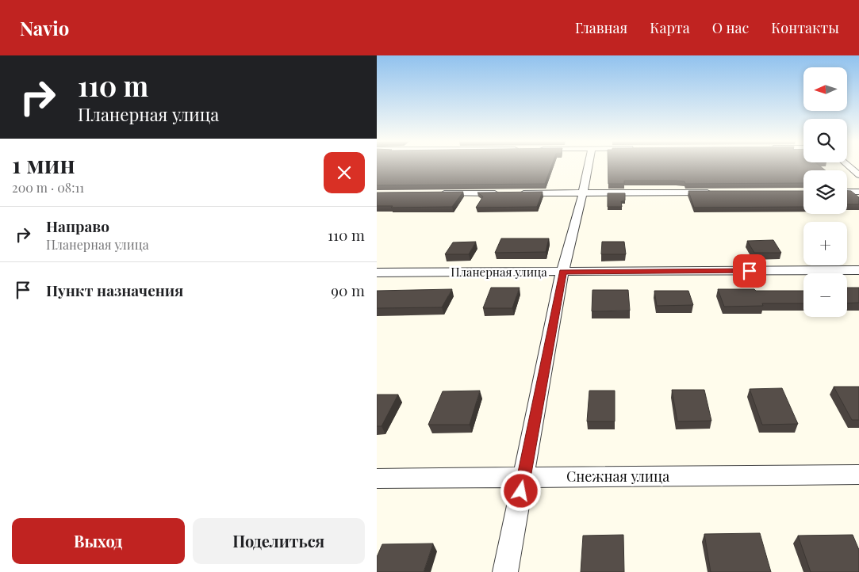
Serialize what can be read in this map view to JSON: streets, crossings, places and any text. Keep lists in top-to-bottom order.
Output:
{
  "streets": {
    "street": ["Планерная улица", "Снежная улица"]
  },
  "north": "left",
  "page": {
    "header": "Navio",
    "nav": [
      "Главная",
      "Карта",
      "О нас",
      "Контакты"
    ],
    "turn": ["110 m", "Планерная улица"],
    "map_buttons": ["+", "−"],
    "heading": ["1 мин", "200 m · 08:11"],
    "list": [
      {
        "name": "Направо",
        "note": "Планерная улица",
        "value": "110 m"
      },
      {
        "name": "Пункт назначения",
        "value": "90 m"
      }
    ],
    "buttons": ["Выход", "Поделиться"]
  }
}
